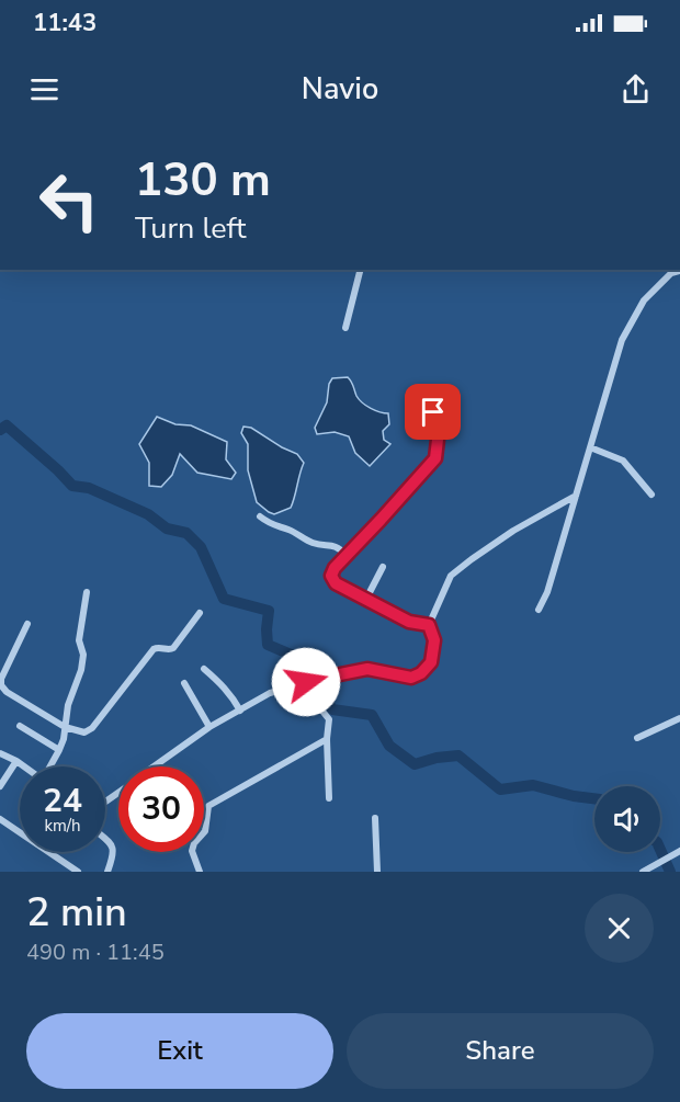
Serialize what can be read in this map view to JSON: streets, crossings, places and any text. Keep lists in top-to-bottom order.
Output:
{
  "page": {
    "status": "11:43",
    "header": "Navio",
    "turn": ["130 m", "Turn left"],
    "speed": "24 km/h",
    "limit": "30",
    "heading": ["2 min", "490 m · 11:45"],
    "buttons": ["Exit", "Share"]
  }
}
